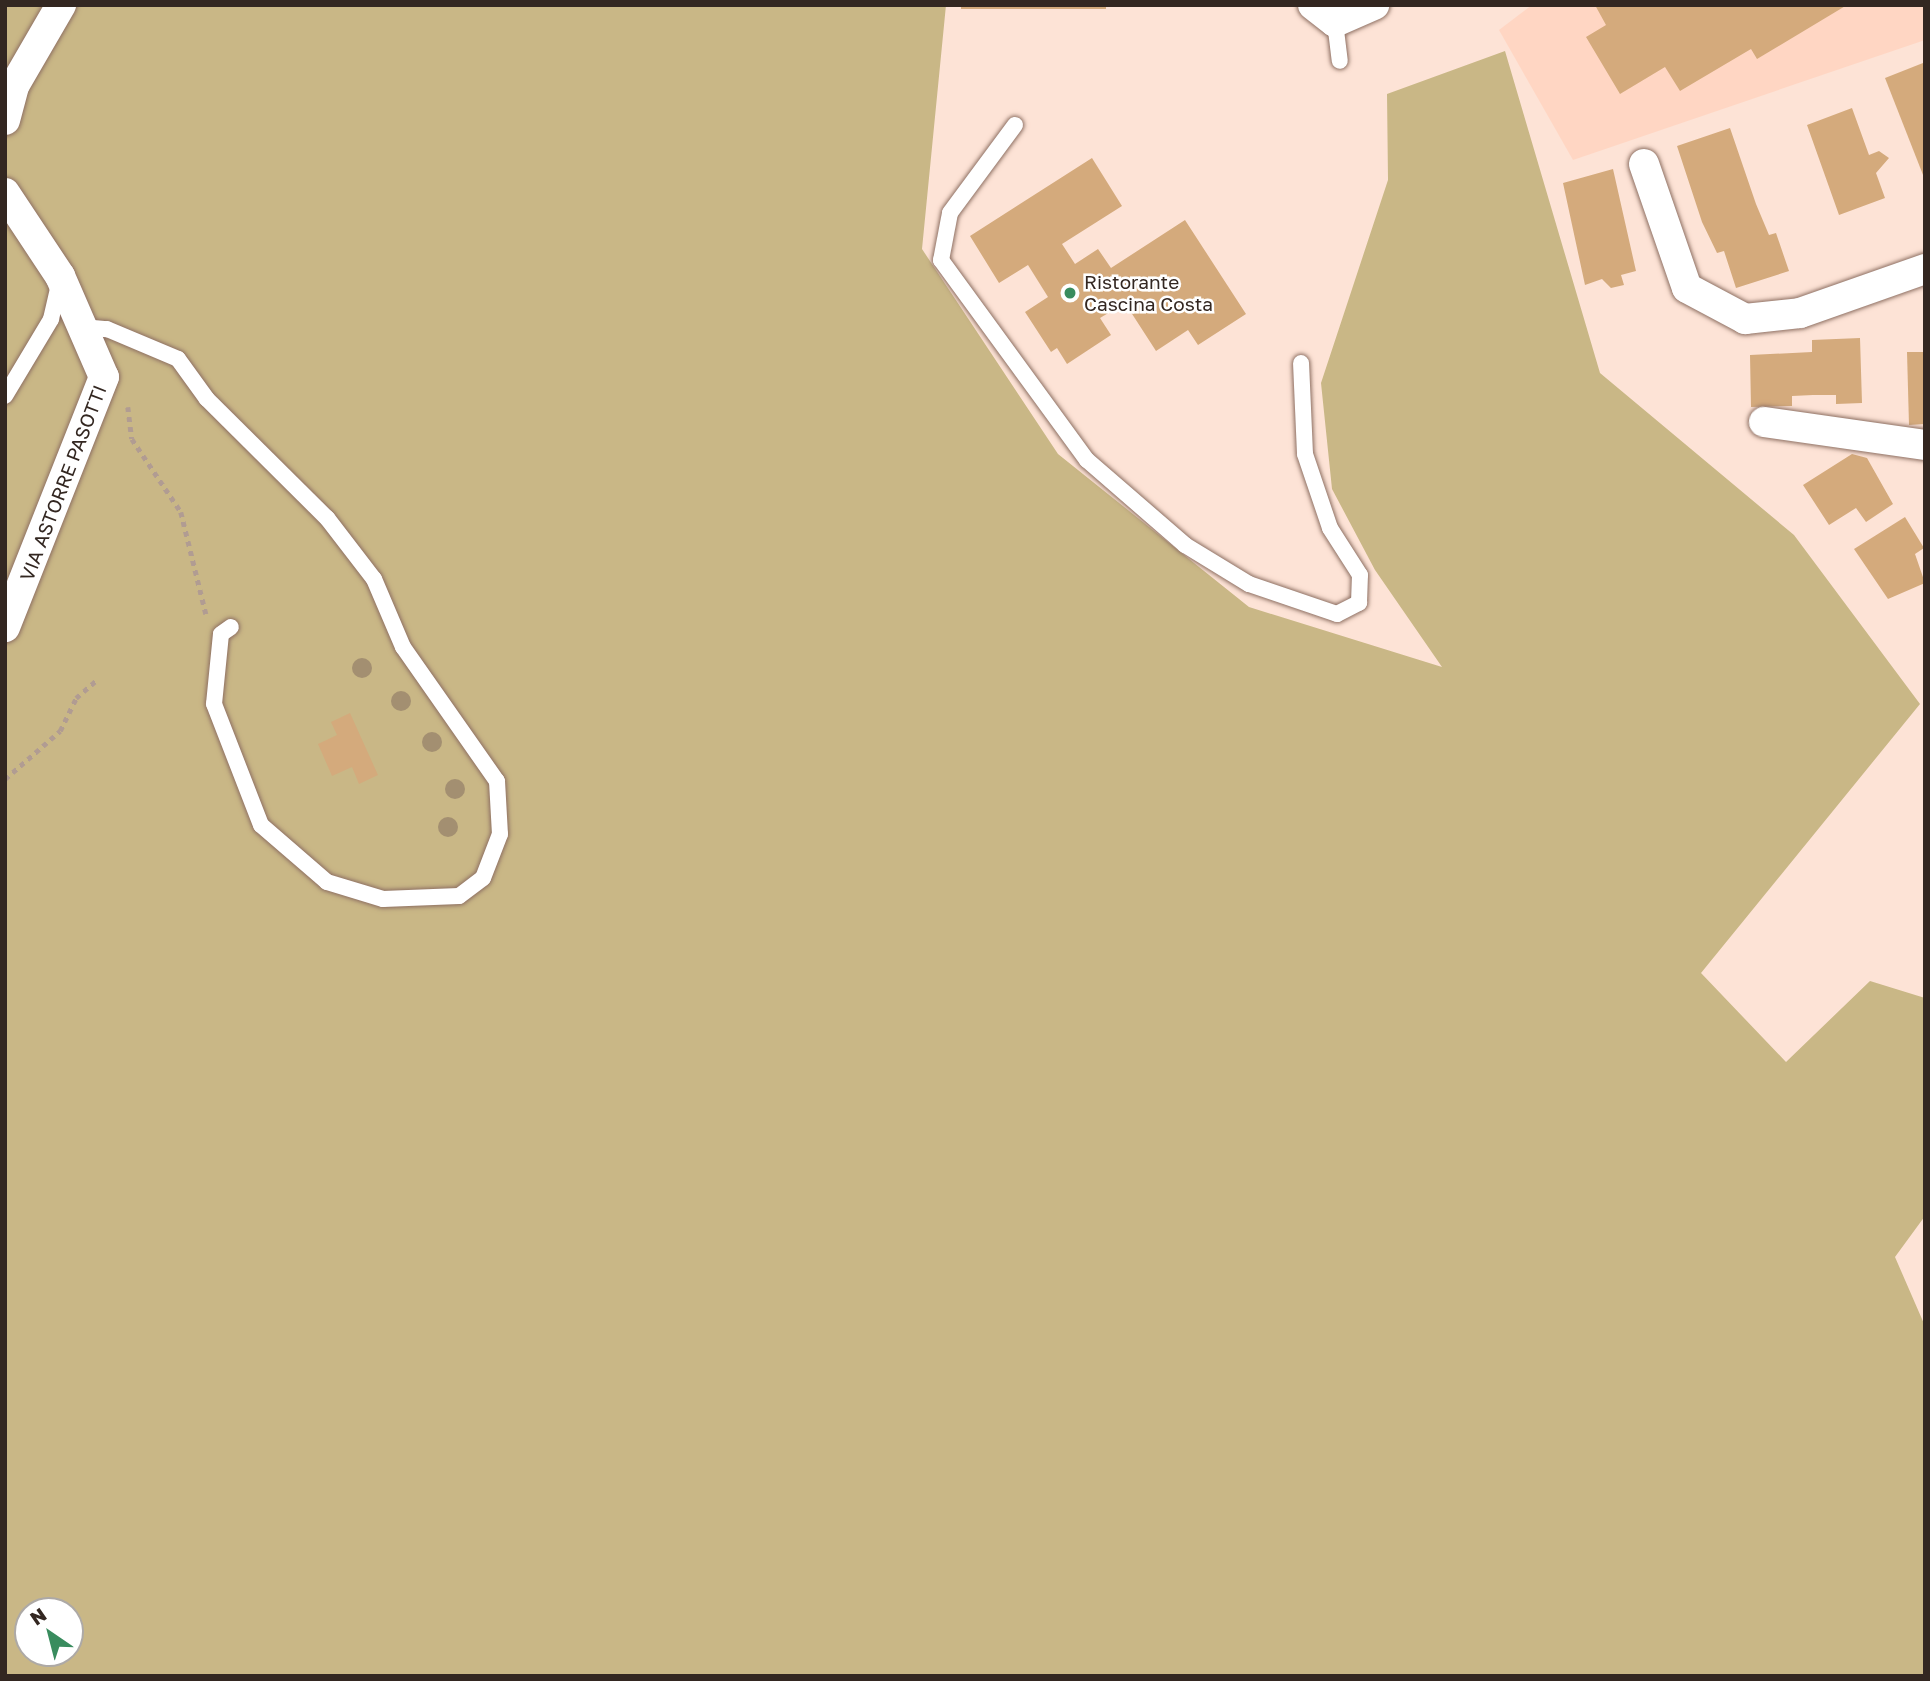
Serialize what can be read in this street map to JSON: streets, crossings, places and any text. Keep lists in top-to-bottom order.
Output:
{
  "streets": {
    "street": ["VIA ASTORRE PASOTTI"]
  },
  "places": ["Ristorante Cascina Costa"],
  "north": "top left"
}
